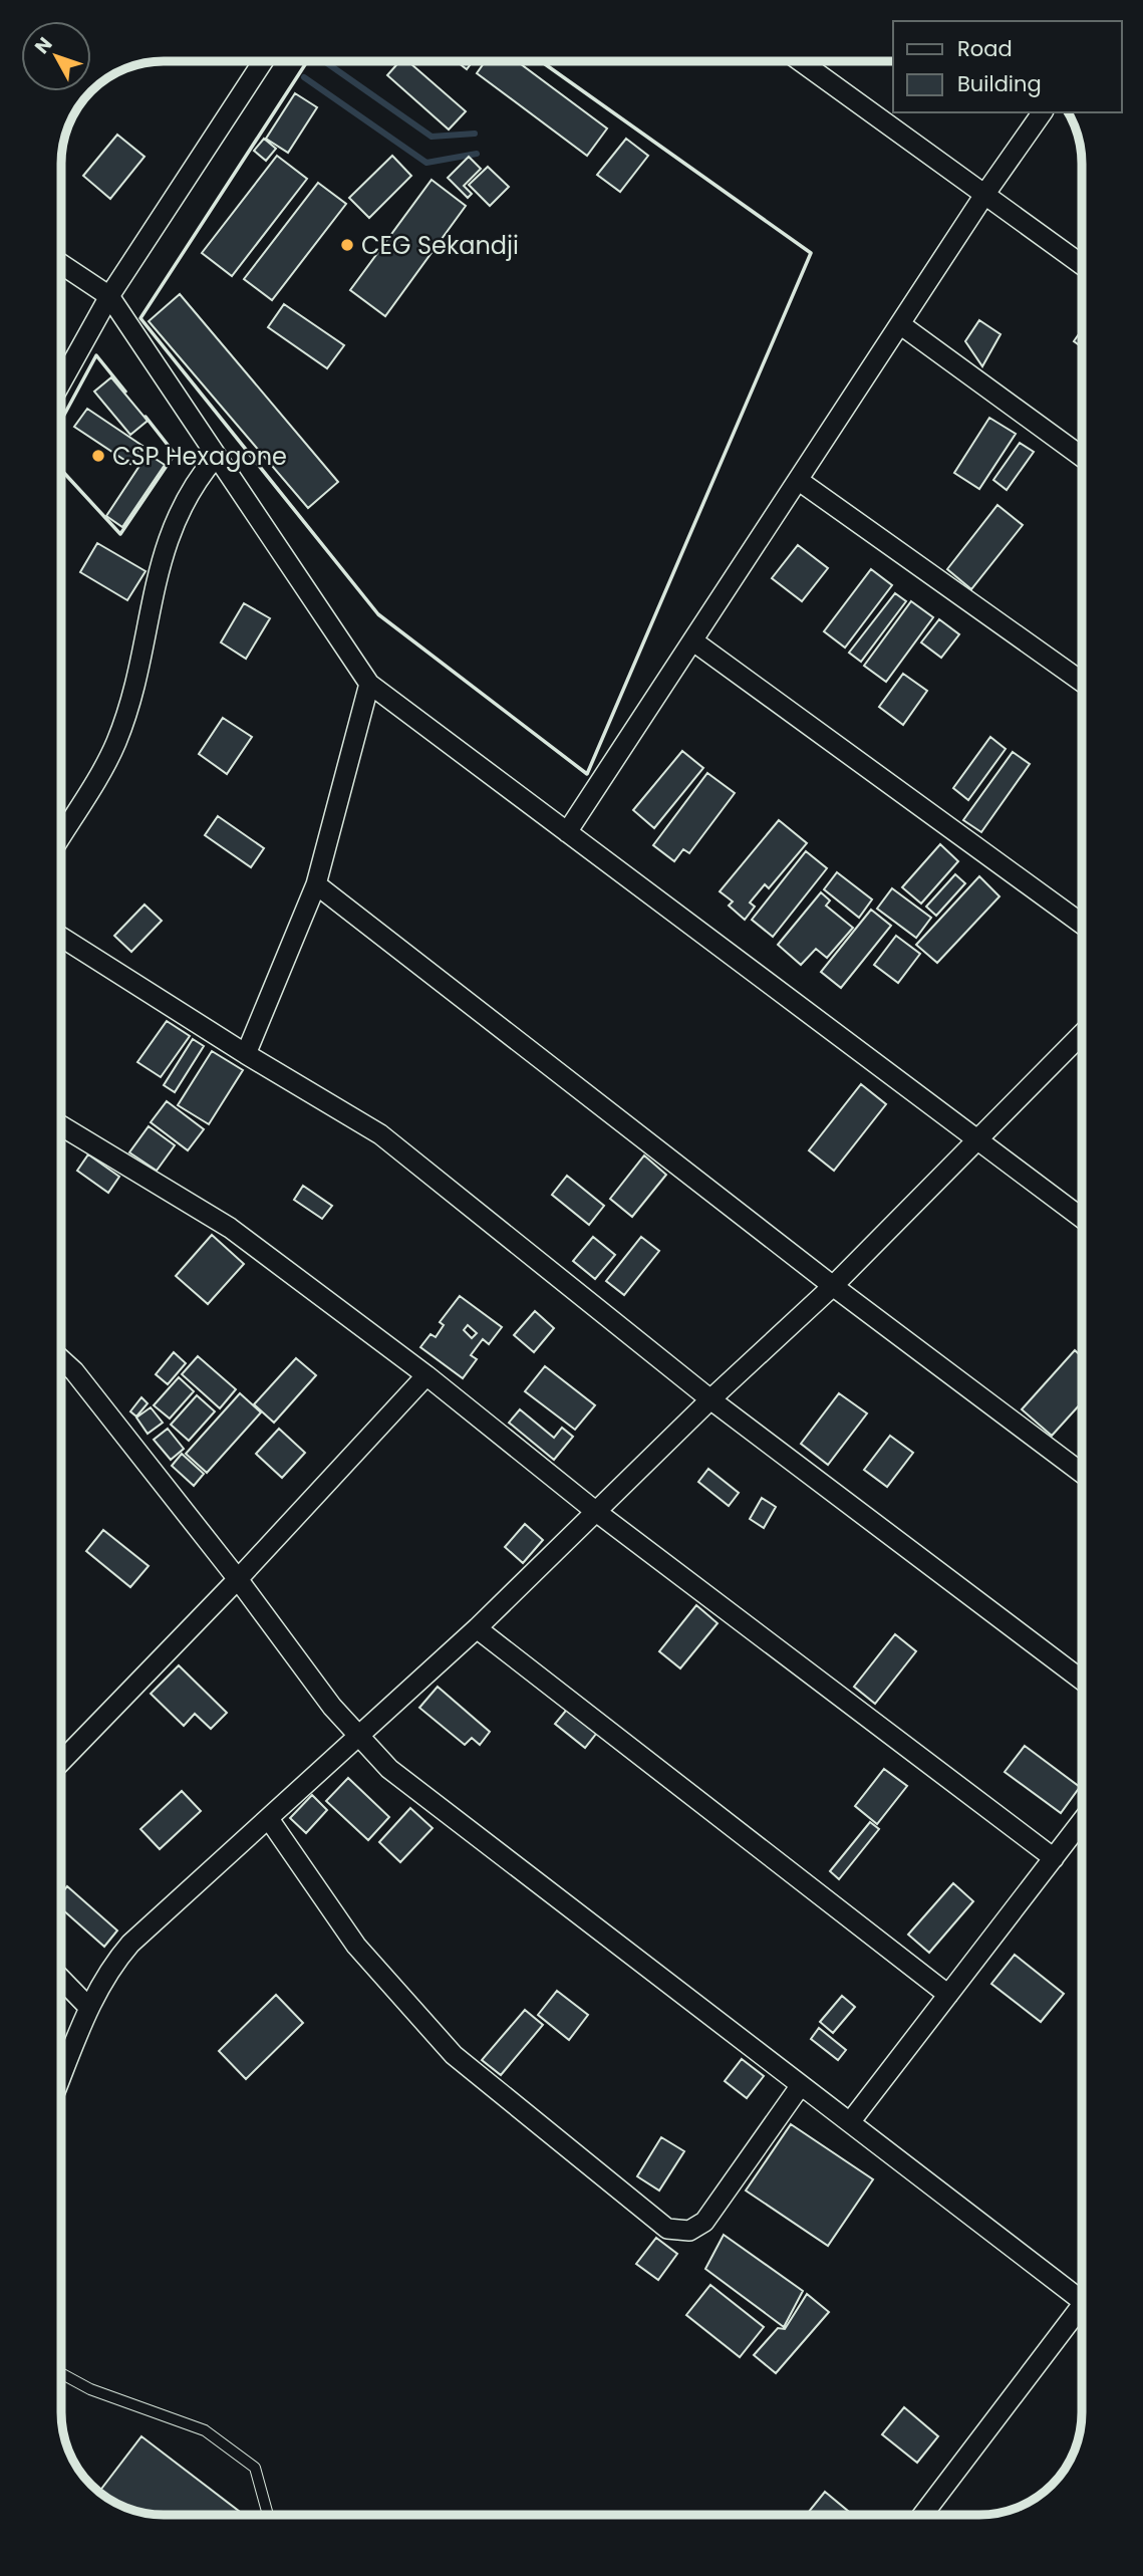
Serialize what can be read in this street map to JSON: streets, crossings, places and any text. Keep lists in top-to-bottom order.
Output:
{
  "places": ["CEG Sekandji", "CSP Hexagone"],
  "legend": ["Road", "Building"],
  "north": "top left"
}
